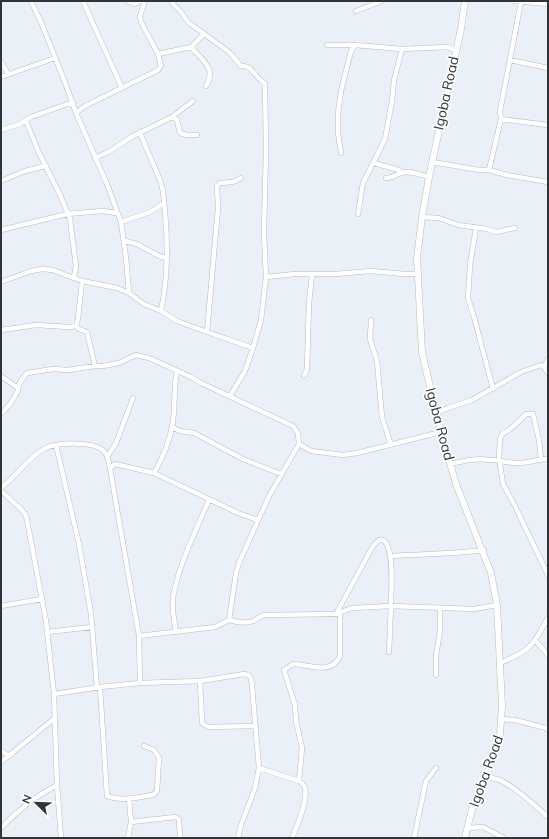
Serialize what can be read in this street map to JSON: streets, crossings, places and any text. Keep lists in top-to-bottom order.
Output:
{
  "streets": {
    "street": ["Igoba Road"]
  },
  "north": "top left"
}
